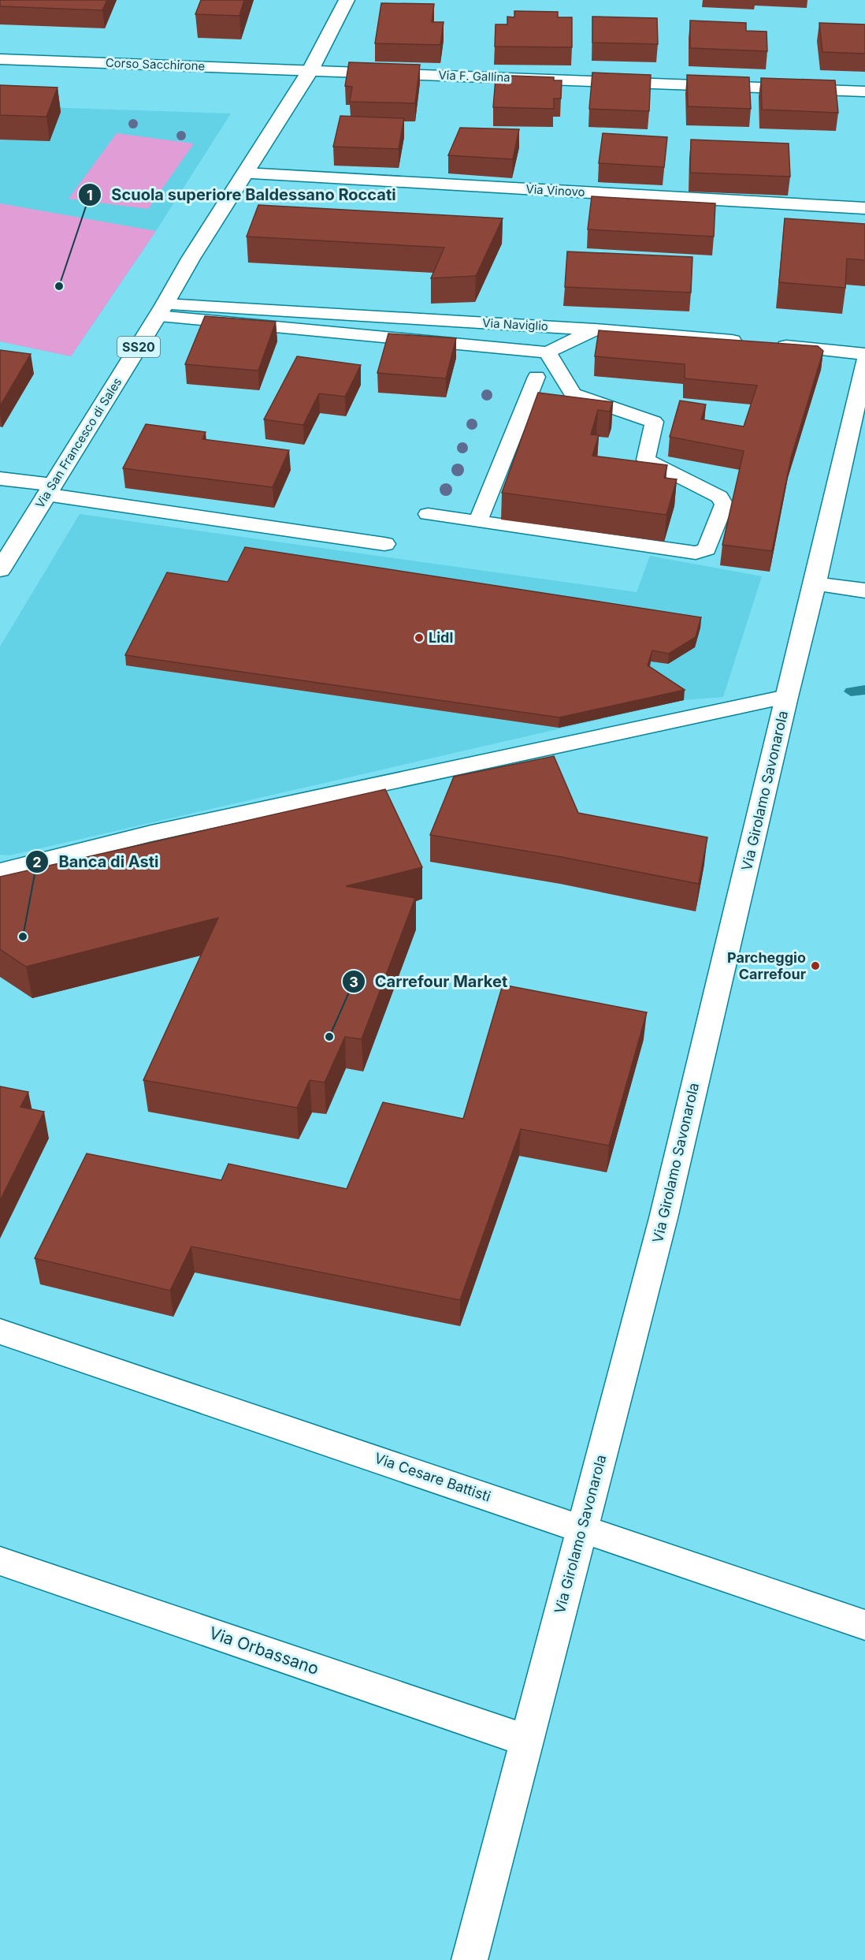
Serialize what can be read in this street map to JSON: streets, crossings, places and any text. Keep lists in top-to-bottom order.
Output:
{
  "streets": {
    "street": [
      "Corso Sacchirone",
      "Via F. Gallina",
      "Via Vinovo",
      "Via Naviglio",
      "SS20",
      "Via San Francesco di Sales",
      "Via Girolamo Savonarola",
      "Via Cesare Battisti",
      "Via Orbassano"
    ]
  },
  "crossings": [
    ["Corso Sacchirone", "Via F. Gallina"],
    ["Corso Sacchirone", "Via San Francesco di Sales"],
    ["Via F. Gallina", "Via San Francesco di Sales"],
    ["Via Vinovo", "Via San Francesco di Sales"],
    ["Via Naviglio", "Via San Francesco di Sales"],
    ["Via Girolamo Savonarola", "Via Cesare Battisti"],
    ["Via Girolamo Savonarola", "Via Orbassano"]
  ],
  "places": [
    "Scuola superiore Baldessano Roccati",
    "Lidl",
    "Banca di Asti",
    "Parcheggio Carrefour",
    "Carrefour Market"
  ]
}
